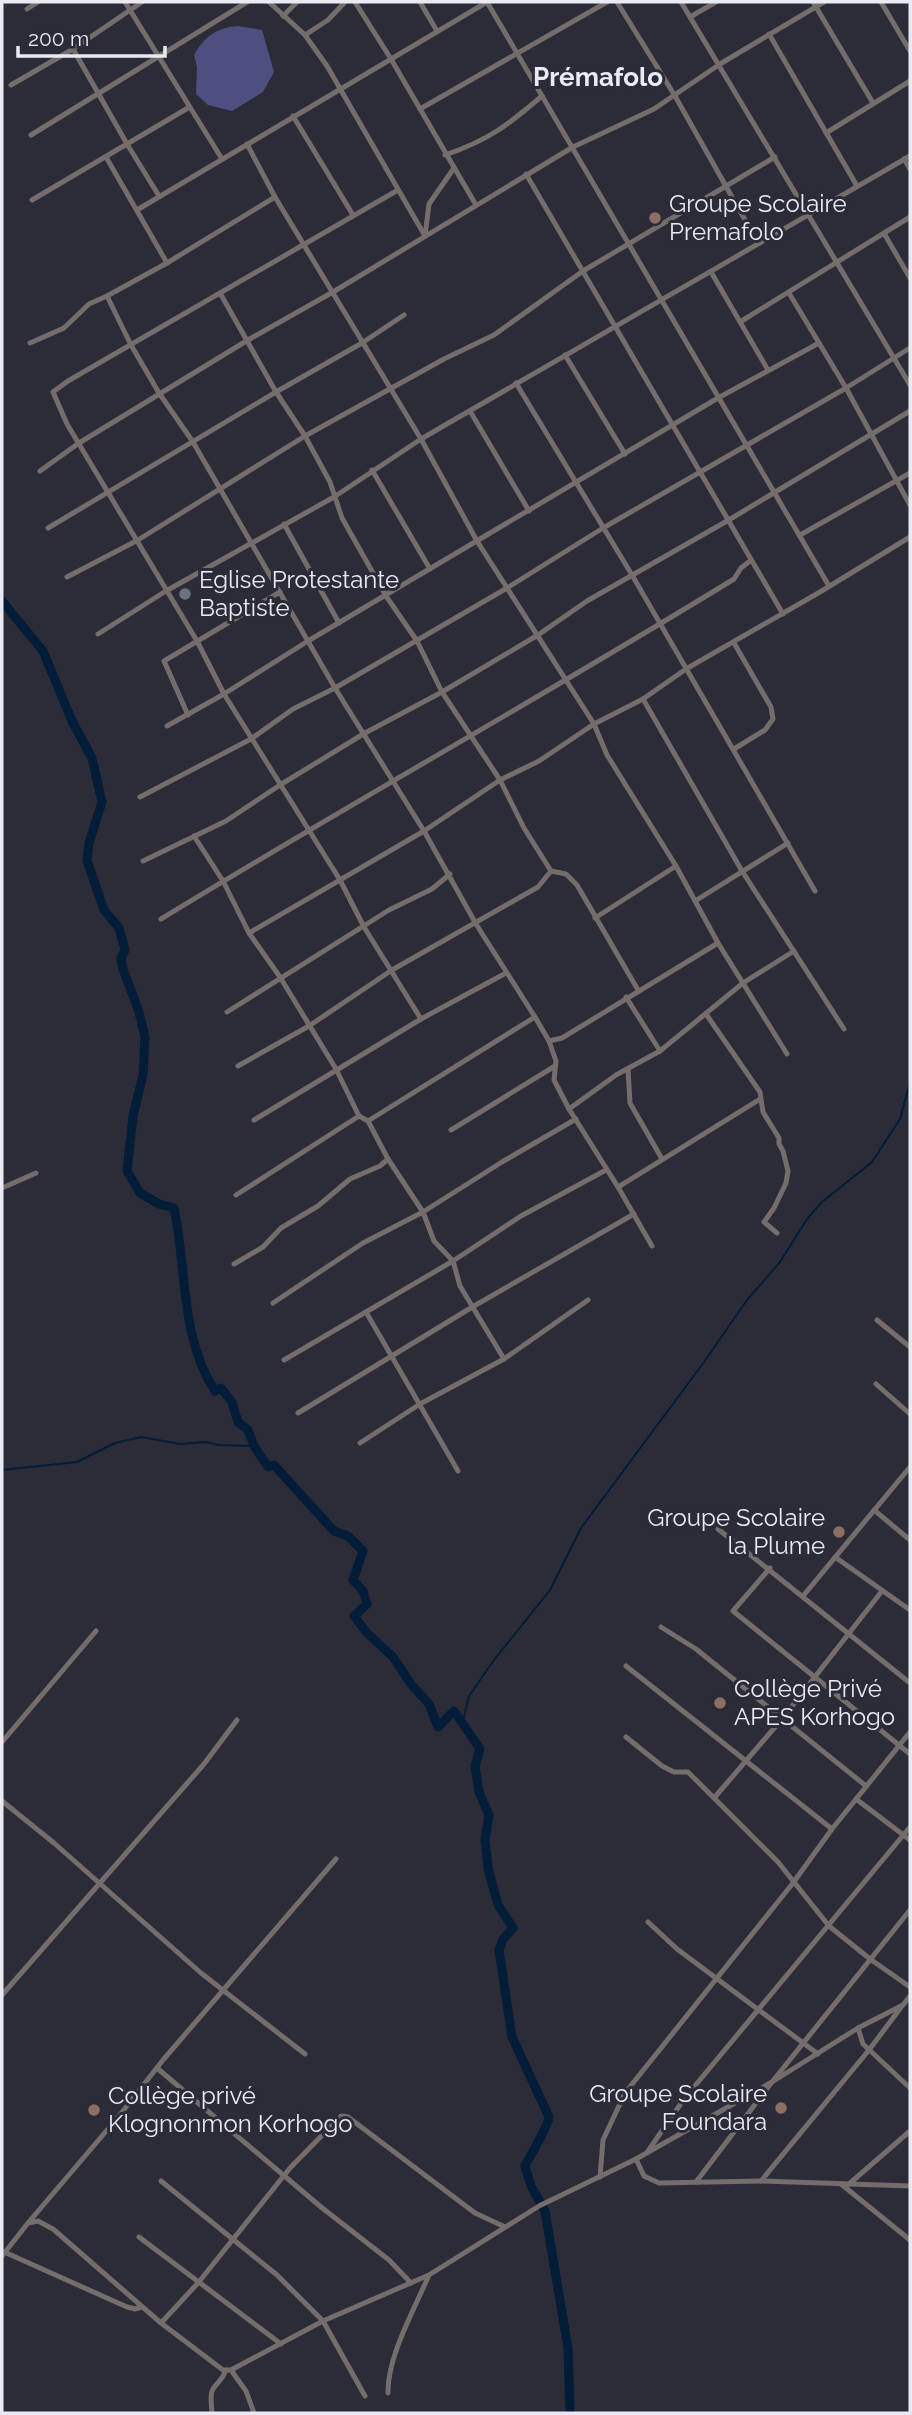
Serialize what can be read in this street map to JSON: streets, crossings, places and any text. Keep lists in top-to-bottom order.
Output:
{
  "districts": ["Prémafolo"],
  "places": [
    "Groupe Scolaire Premafolo",
    "Eglise Protestante Baptiste",
    "Groupe Scolaire la Plume",
    "Collège Privé APES Korhogo",
    "Groupe Scolaire Foundara",
    "Collège privé Klognonmon Korhogo"
  ],
  "scale_bar": "200 m"
}
